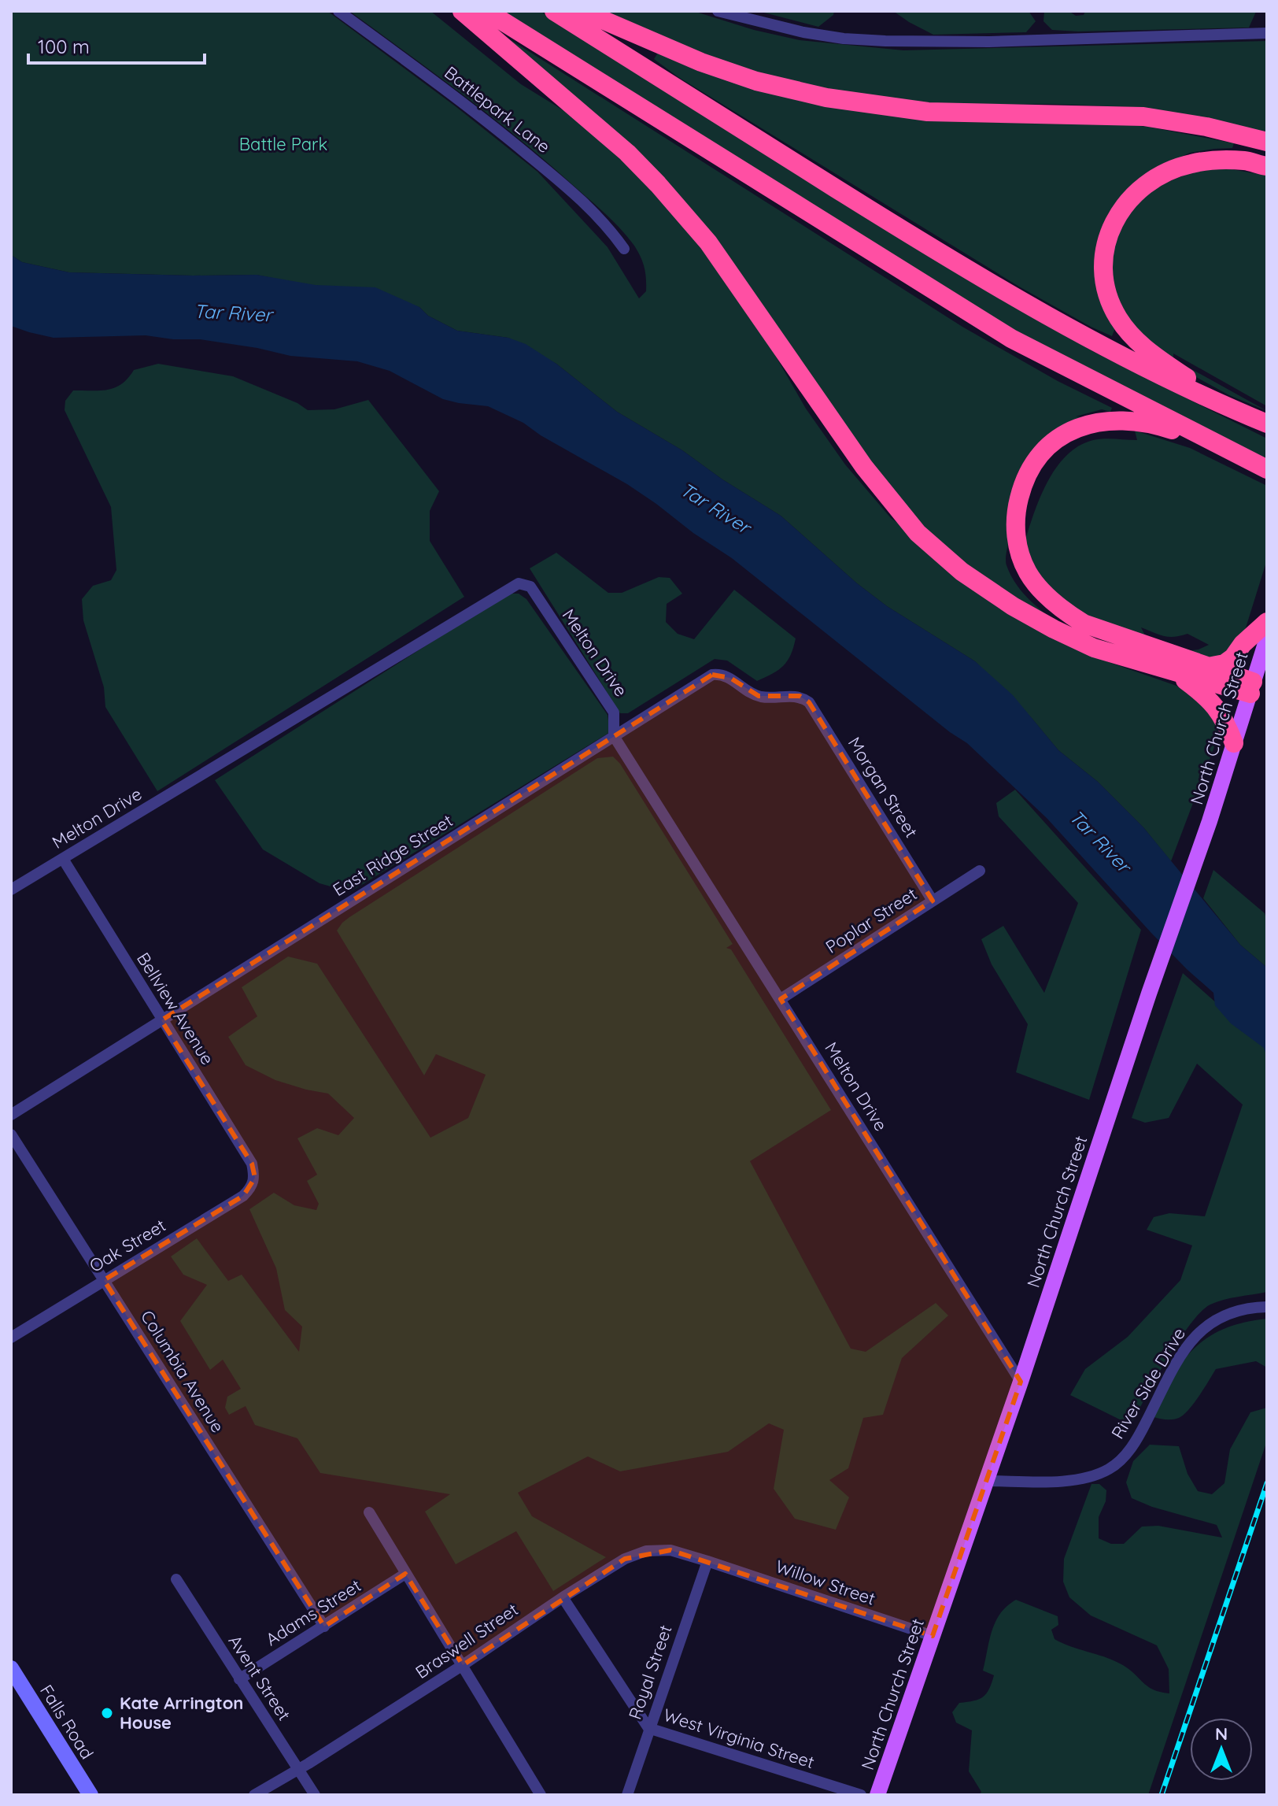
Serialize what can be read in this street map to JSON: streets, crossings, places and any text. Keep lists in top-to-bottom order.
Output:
{
  "streets": {
    "main road": ["North Church Street", "Falls Road"],
    "street": [
      "Battlepark Lane",
      "Melton Drive",
      "Morgan Street",
      "East Ridge Street",
      "Poplar Street",
      "Bellview Avenue",
      "Oak Street",
      "Columbia Avenue",
      "River Side Drive",
      "Willow Street",
      "Adams Street",
      "Braswell Street",
      "Royal Street",
      "Avent Street",
      "West Virginia Street"
    ]
  },
  "crossings": [
    ["Melton Drive", "North Church Street"],
    ["Melton Drive", "East Ridge Street"],
    ["Melton Drive", "Poplar Street"],
    ["Melton Drive", "Bellview Avenue"],
    ["North Church Street", "River Side Drive"],
    ["North Church Street", "Willow Street"],
    ["Morgan Street", "East Ridge Street"],
    ["Morgan Street", "Poplar Street"],
    ["East Ridge Street", "Bellview Avenue"],
    ["Bellview Avenue", "Oak Street"],
    ["Oak Street", "Columbia Avenue"],
    ["Columbia Avenue", "Adams Street"],
    ["Willow Street", "Braswell Street"],
    ["Willow Street", "Royal Street"],
    ["Adams Street", "Avent Street"],
    ["Braswell Street", "Royal Street"],
    ["Braswell Street", "Avent Street"],
    ["Braswell Street", "West Virginia Street"],
    ["Royal Street", "West Virginia Street"]
  ],
  "water": ["Tar River"],
  "parks": ["Battle Park"],
  "places": ["Kate Arrington House"],
  "scale_bar": "100 m",
  "north": "top"
}
